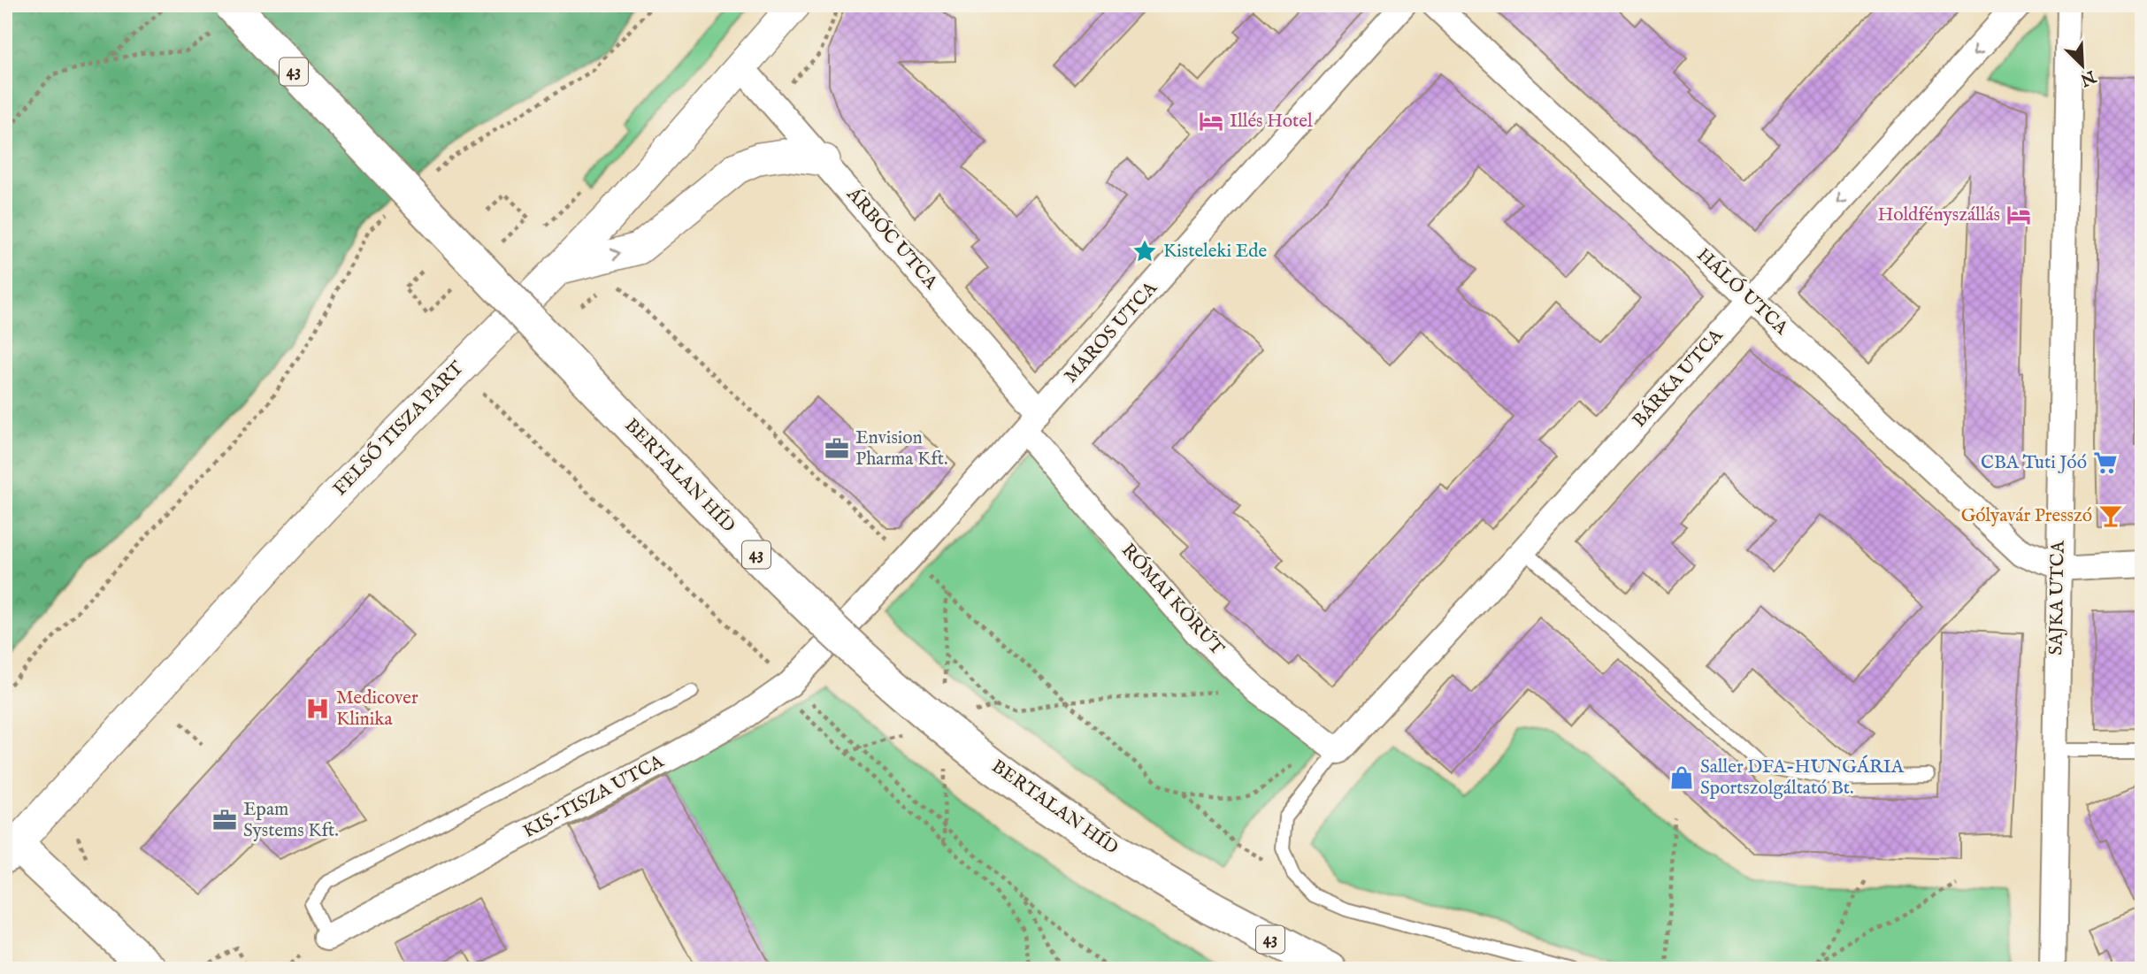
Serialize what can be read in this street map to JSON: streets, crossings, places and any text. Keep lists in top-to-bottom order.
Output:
{
  "streets": {
    "main road": ["43", "BERTALAN HÍD"],
    "street": [
      "ÁRBÓC UTCA",
      "HÁLÓ UTCA",
      "MAROS UTCA",
      "BÁRKA UTCA",
      "FELSŐ TISZA PART",
      "SAJKA UTCA",
      "RÓMAI KÖRÚT",
      "KIS-TISZA UTCA"
    ]
  },
  "crossings": [
    ["ÁRBÓC UTCA", "MAROS UTCA"],
    ["ÁRBÓC UTCA", "FELSŐ TISZA PART"],
    ["ÁRBÓC UTCA", "RÓMAI KÖRÚT"],
    ["HÁLÓ UTCA", "BÁRKA UTCA"],
    ["HÁLÓ UTCA", "SAJKA UTCA"],
    ["MAROS UTCA", "RÓMAI KÖRÚT"],
    ["MAROS UTCA", "KIS-TISZA UTCA"],
    ["BÁRKA UTCA", "RÓMAI KÖRÚT"]
  ],
  "one_way": ["BÁRKA UTCA"],
  "places": {
    "hotel": ["Illés Hotel", "Holdfényszállás"],
    "place": ["Kisteleki Ede"],
    "office": ["Envision Pharma Kft.", "Epam Systems Kft."],
    "supermarket": ["CBA Tuti Jóó"],
    "bar": ["Gólyavár Presszó"],
    "hospital": ["Medicover Klinika"],
    "shop": ["Saller DFA-HUNGÁRIA Sportszolgáltató Bt."]
  },
  "north": "bottom right"
}
